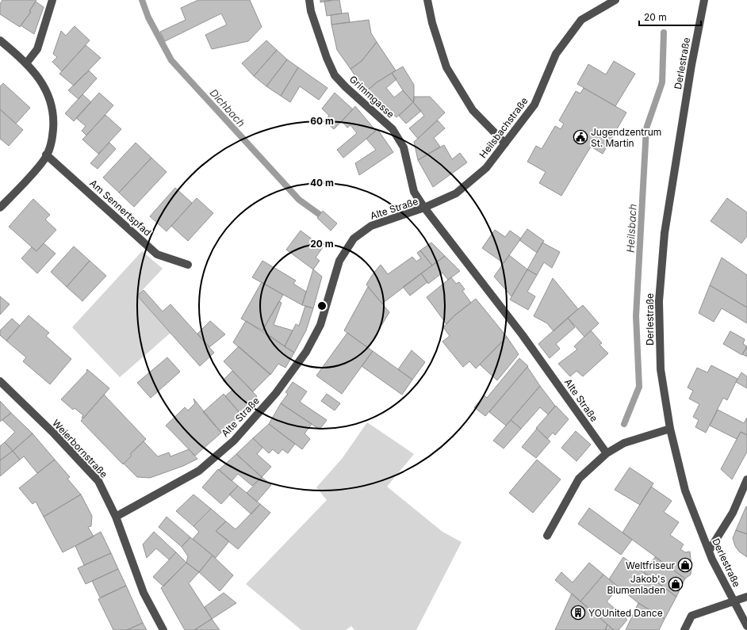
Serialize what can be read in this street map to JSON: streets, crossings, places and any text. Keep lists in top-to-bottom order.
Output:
{
  "streets": {
    "street": [
      "Derlestraße",
      "Grimmgasse",
      "Heilsbachstraße",
      "Am Sennertspfad",
      "Alte Straße",
      "Weierbornstraße"
    ]
  },
  "crossings": [
    ["Grimmgasse", "Heilsbachstraße"],
    ["Grimmgasse", "Alte Straße"],
    ["Heilsbachstraße", "Alte Straße"],
    ["Alte Straße", "Weierbornstraße"]
  ],
  "water": ["Dichbach", "Heilsbach"],
  "places": {
    "public building": ["Jugendzentrum St. Martin"],
    "shop": ["Weltfriseur", "Jakob's Blumenladen"],
    "building": ["YOUnited Dance"]
  },
  "scale_bar": "20 m",
  "rings": ["60 m", "40 m", "20 m"]
}
